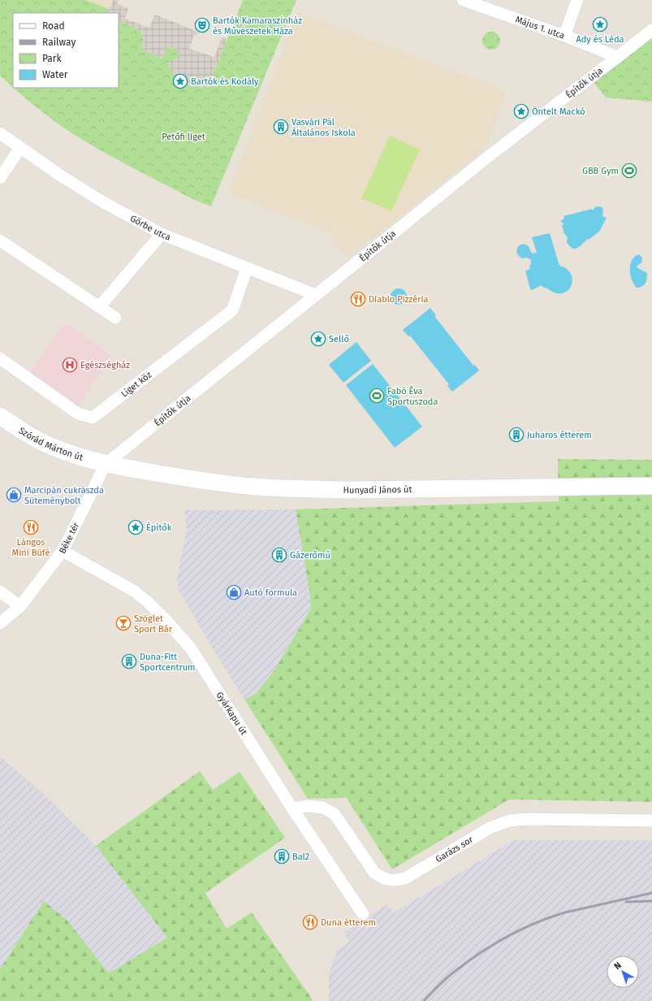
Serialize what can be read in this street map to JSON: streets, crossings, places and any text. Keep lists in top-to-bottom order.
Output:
{
  "streets": {
    "street": [
      "Május 1. utca",
      "Építők útja",
      "Görbe utca",
      "Liget köz",
      "Szórád Márton út",
      "Hunyadi János út",
      "Béke tér",
      "Gyárkapu út",
      "Garázs sor"
    ]
  },
  "crossings": [
    ["Május 1. utca", "Építők útja"],
    ["Építők útja", "Görbe utca"],
    ["Építők útja", "Szórád Márton út"],
    ["Építők útja", "Hunyadi János út"],
    ["Építők útja", "Béke tér"],
    ["Görbe utca", "Liget köz"],
    ["Szórád Márton út", "Hunyadi János út"],
    ["Szórád Márton út", "Béke tér"],
    ["Hunyadi János út", "Béke tér"],
    ["Béke tér", "Gyárkapu út"],
    ["Gyárkapu út", "Garázs sor"]
  ],
  "parks": ["Petőfi liget"],
  "places": {
    "place": [
      "Ady és Léda",
      "Bartók és Kodály",
      "Öntelt Mackó",
      "Sellő",
      "Építők"
    ],
    "theatre": ["Bartók Kamaraszínház és Művészetek Háza"],
    "building": [
      "Vasvári Pál Általános Iskola",
      "Juharos étterem",
      "Gázerőmű",
      "Duna-Fitt Sportcentrum",
      "Bal2"
    ],
    "sports": ["GBB Gym", "Fabó Éva Sportuszoda"],
    "restaurant": ["Diablo Pizzéria", "Lángos Mini Büfé", "Duna étterem"],
    "hospital": ["Egészségház"],
    "shop": ["Marcipán cukrászda Süteménybolt", "Autó formula"],
    "bar": ["Szöglet Sport Bár"]
  },
  "legend": [
    "Road",
    "Railway",
    "Park",
    "Water"
  ],
  "north": "top left"
}
